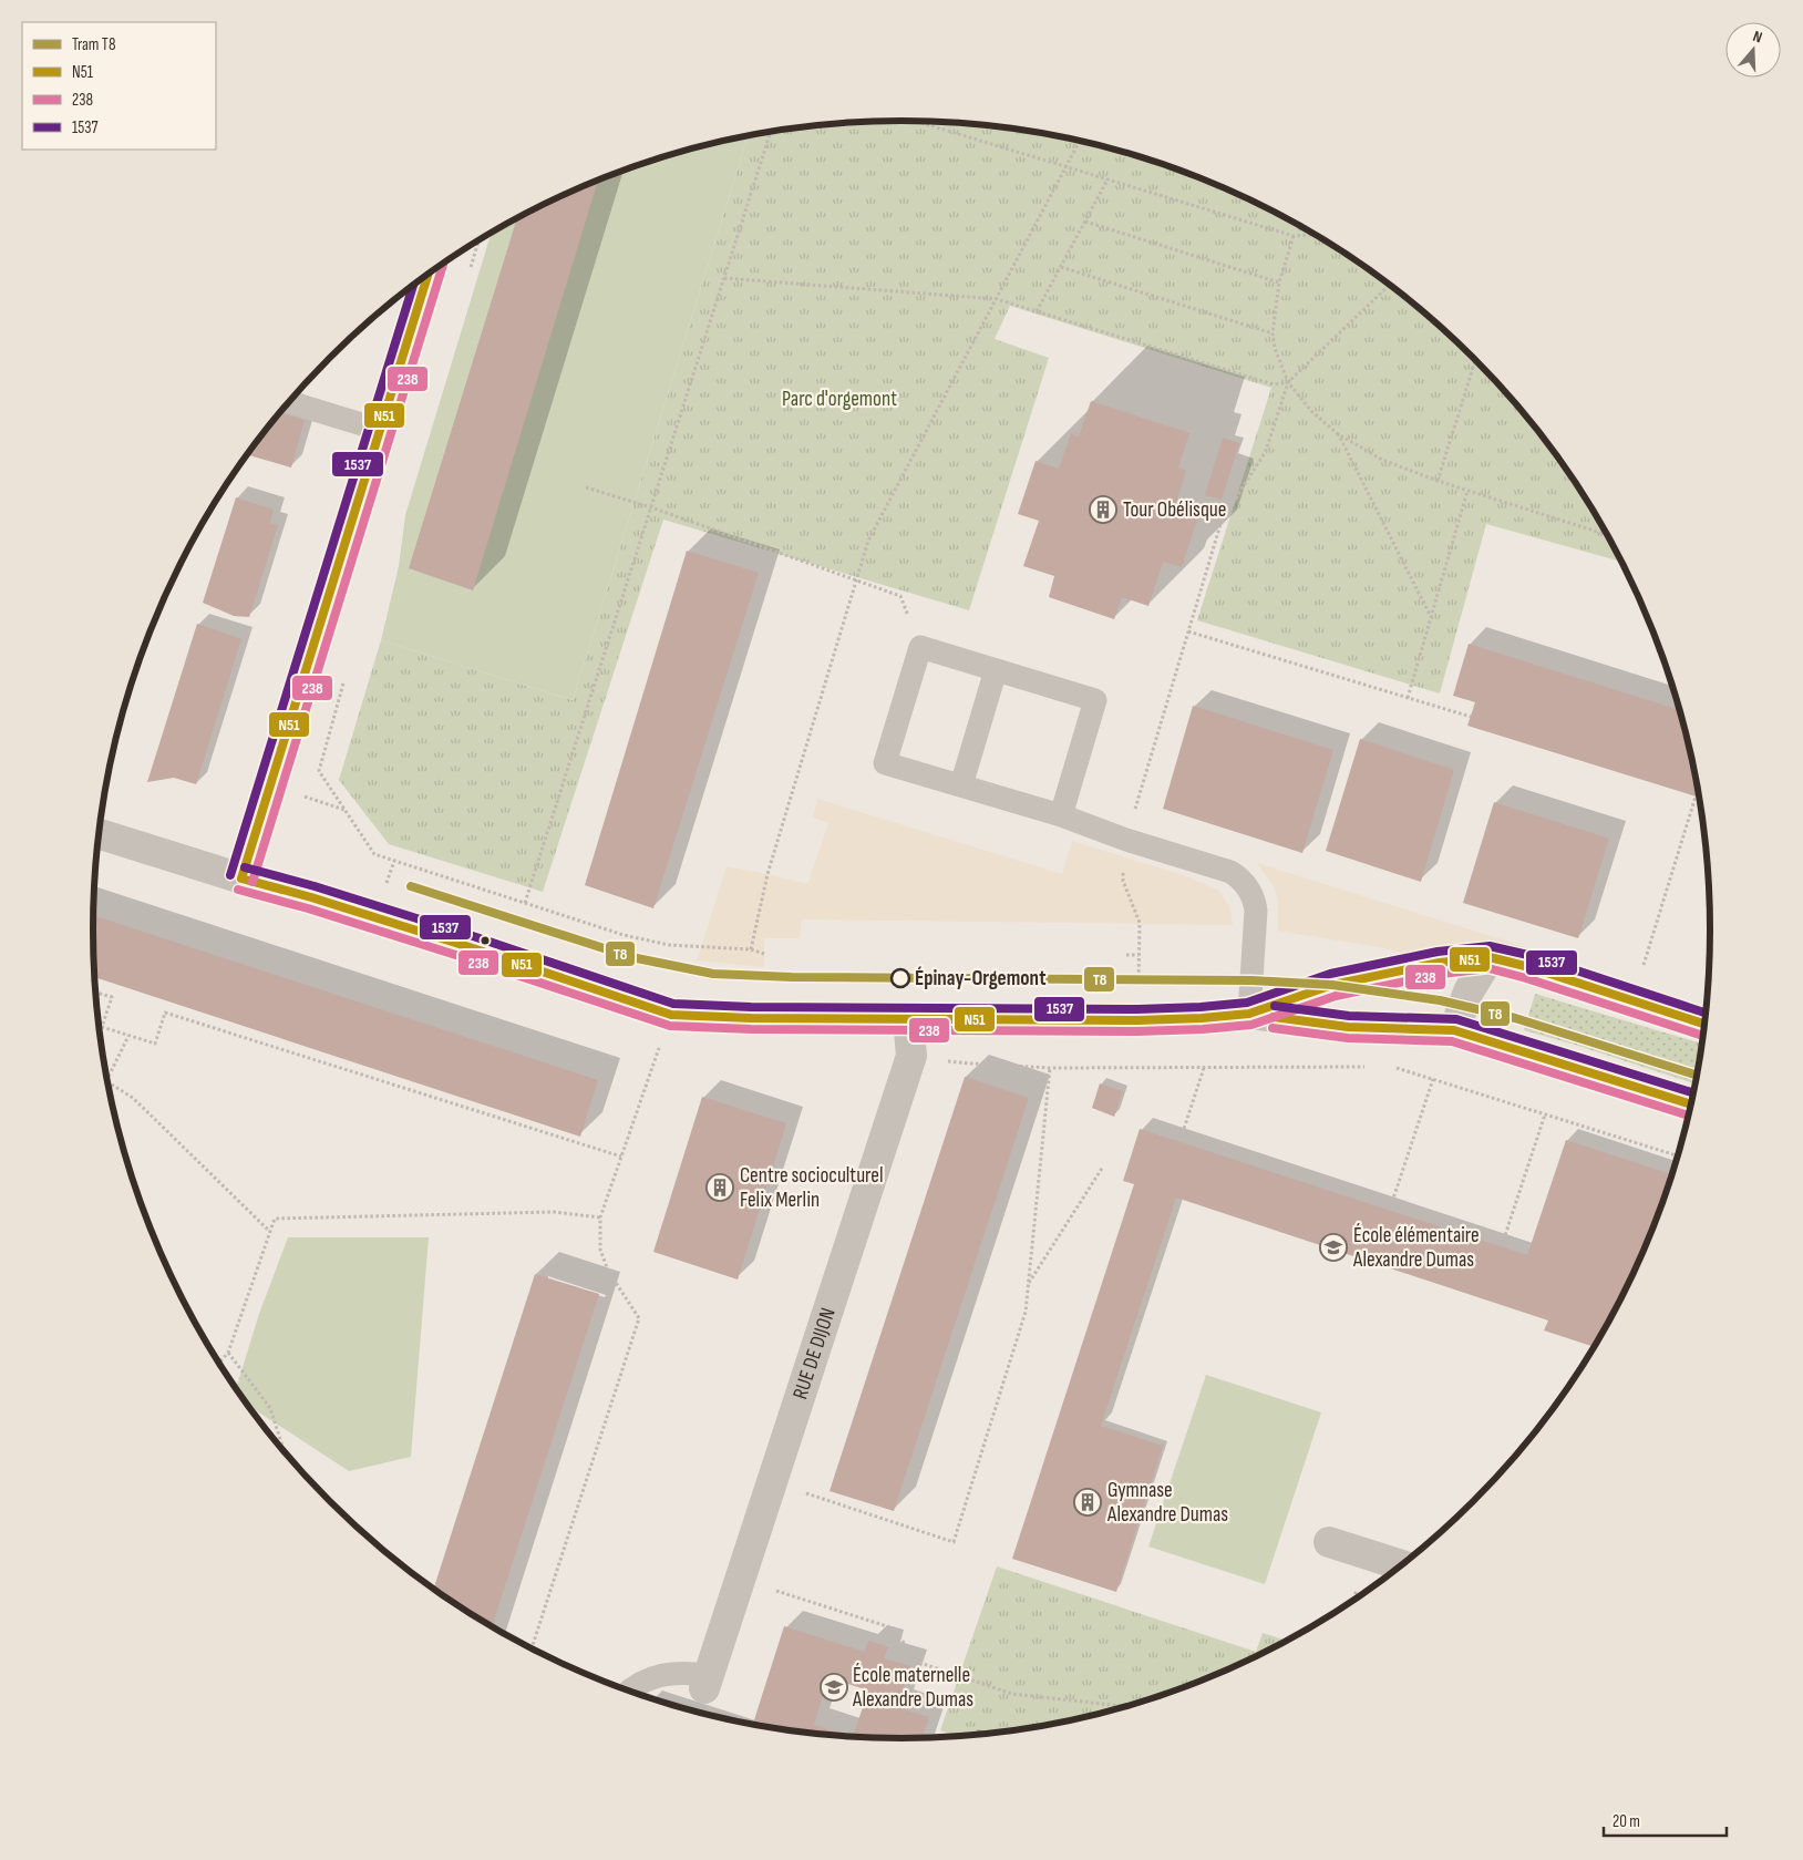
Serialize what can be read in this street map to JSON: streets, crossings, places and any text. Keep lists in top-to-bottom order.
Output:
{
  "streets": {
    "street": ["RUE DE DIJON"]
  },
  "parks": ["Parc d'orgemont"],
  "places": {
    "building": ["Tour Obélisque", "Centre socioculturel Felix Merlin", "Gymnase Alexandre Dumas"],
    "other": ["Épinay-Orgemont"],
    "school or university": ["École élémentaire Alexandre Dumas", "École maternelle Alexandre Dumas"]
  },
  "lines": [
    "transit line 238",
    "transit line N51",
    "transit line 1537",
    "tram line T8"
  ],
  "legend": [
    "Tram T8",
    "N51",
    "238",
    "1537"
  ],
  "scale_bar": "20 m",
  "north": "top"
}
